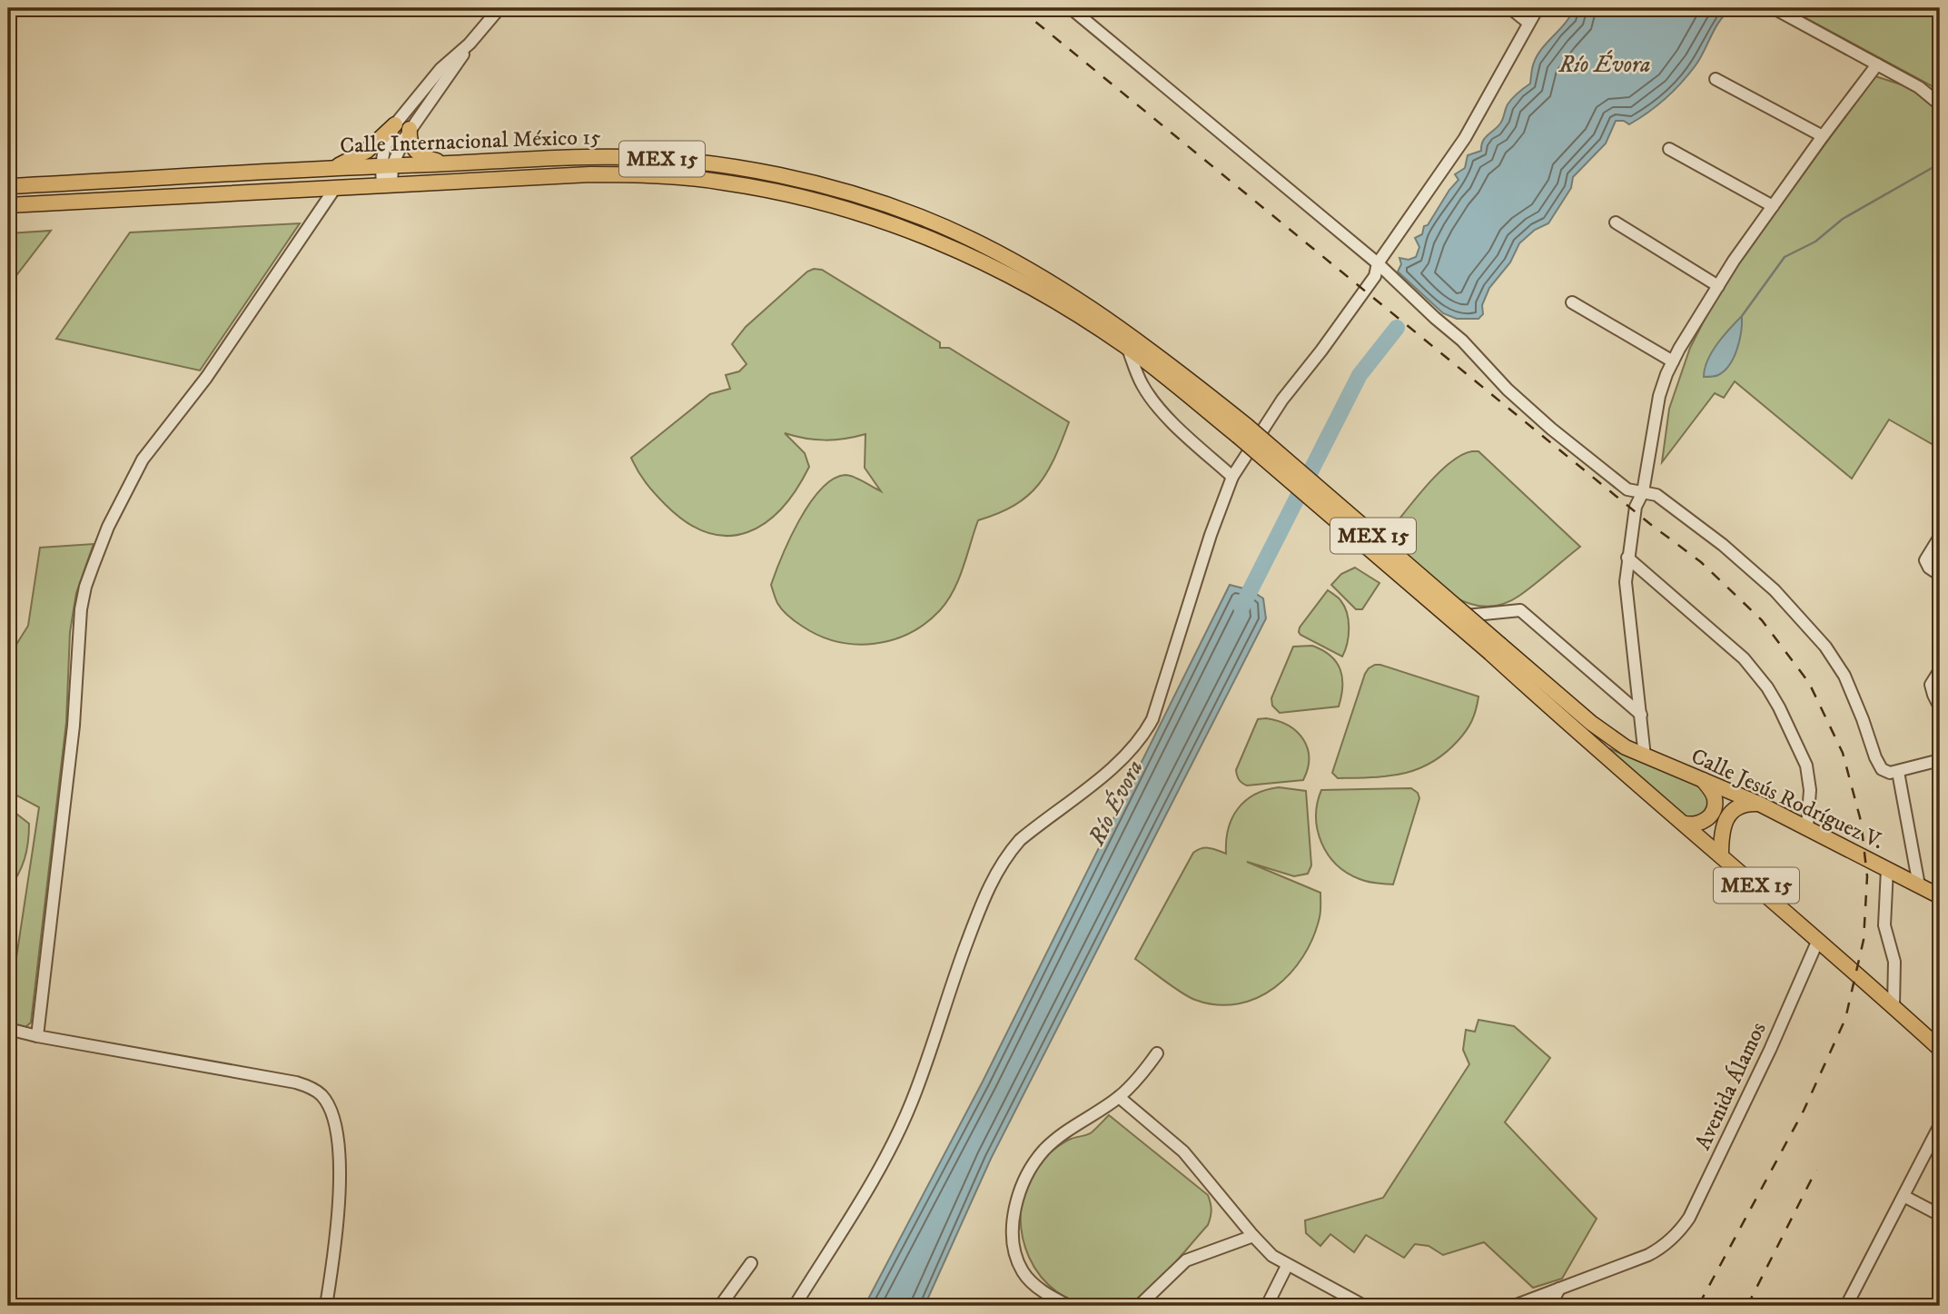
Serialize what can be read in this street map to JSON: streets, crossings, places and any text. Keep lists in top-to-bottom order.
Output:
{
  "streets": {
    "main road": ["Calle Internacional México 15", "MEX 15", "Calle Jesús Rodríguez V."],
    "street": ["Avenida Álamos"]
  },
  "crossings": [
    ["Calle Internacional México 15", "MEX 15"],
    ["MEX 15", "Calle Jesús Rodríguez V."],
    ["MEX 15", "Avenida Álamos"]
  ],
  "water": ["Río Évora"]
}
